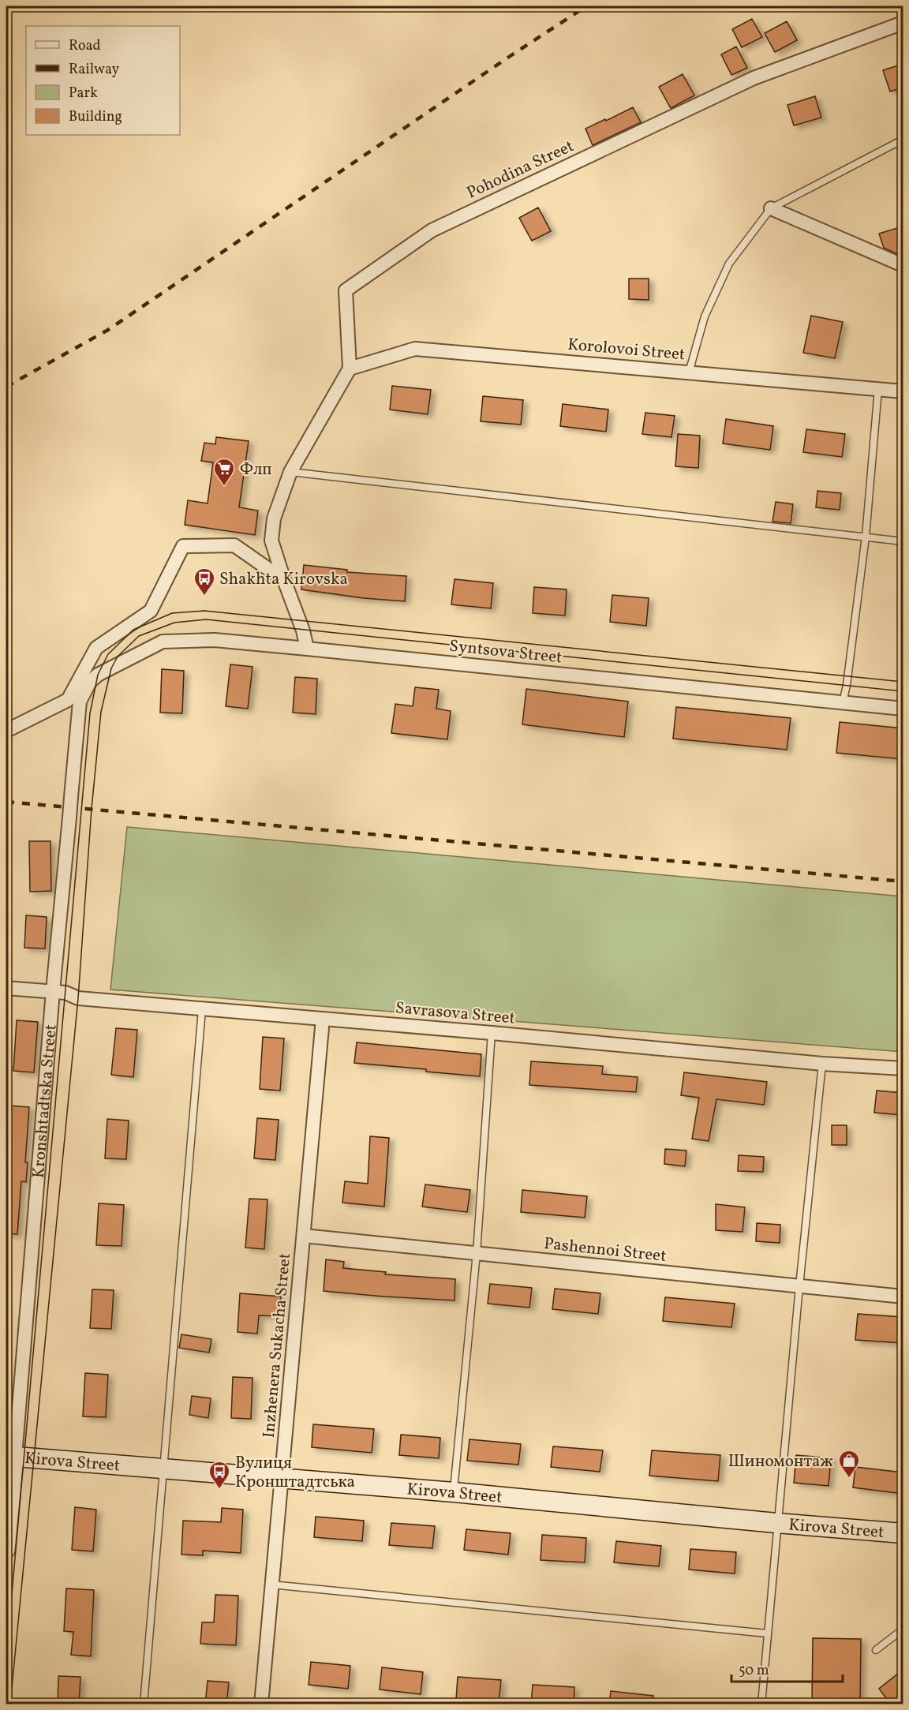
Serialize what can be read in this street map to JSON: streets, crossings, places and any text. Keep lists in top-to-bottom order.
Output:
{
  "streets": {
    "main road": ["Kirova Street"],
    "street": [
      "Pohodina Street",
      "Korolovoi Street",
      "Syntsova Street",
      "Savrasova Street",
      "Kronshtadtska Street",
      "Pashennoi Street",
      "Inzhenera Sukacha Street"
    ]
  },
  "crossings": [
    ["Pohodina Street", "Korolovoi Street"],
    ["Syntsova Street", "Kronshtadtska Street"],
    ["Savrasova Street", "Kronshtadtska Street"],
    ["Savrasova Street", "Inzhenera Sukacha Street"],
    ["Kronshtadtska Street", "Kirova Street"],
    ["Pashennoi Street", "Inzhenera Sukacha Street"],
    ["Inzhenera Sukacha Street", "Kirova Street"]
  ],
  "places": {
    "supermarket": ["Флп"],
    "bus stop": ["Shakhta Kirovska", "Вулиця Кронштадтська"],
    "shop": ["Шиномонтаж"]
  },
  "legend": [
    "Road",
    "Railway",
    "Park",
    "Building"
  ],
  "scale_bar": "50 m"
}
